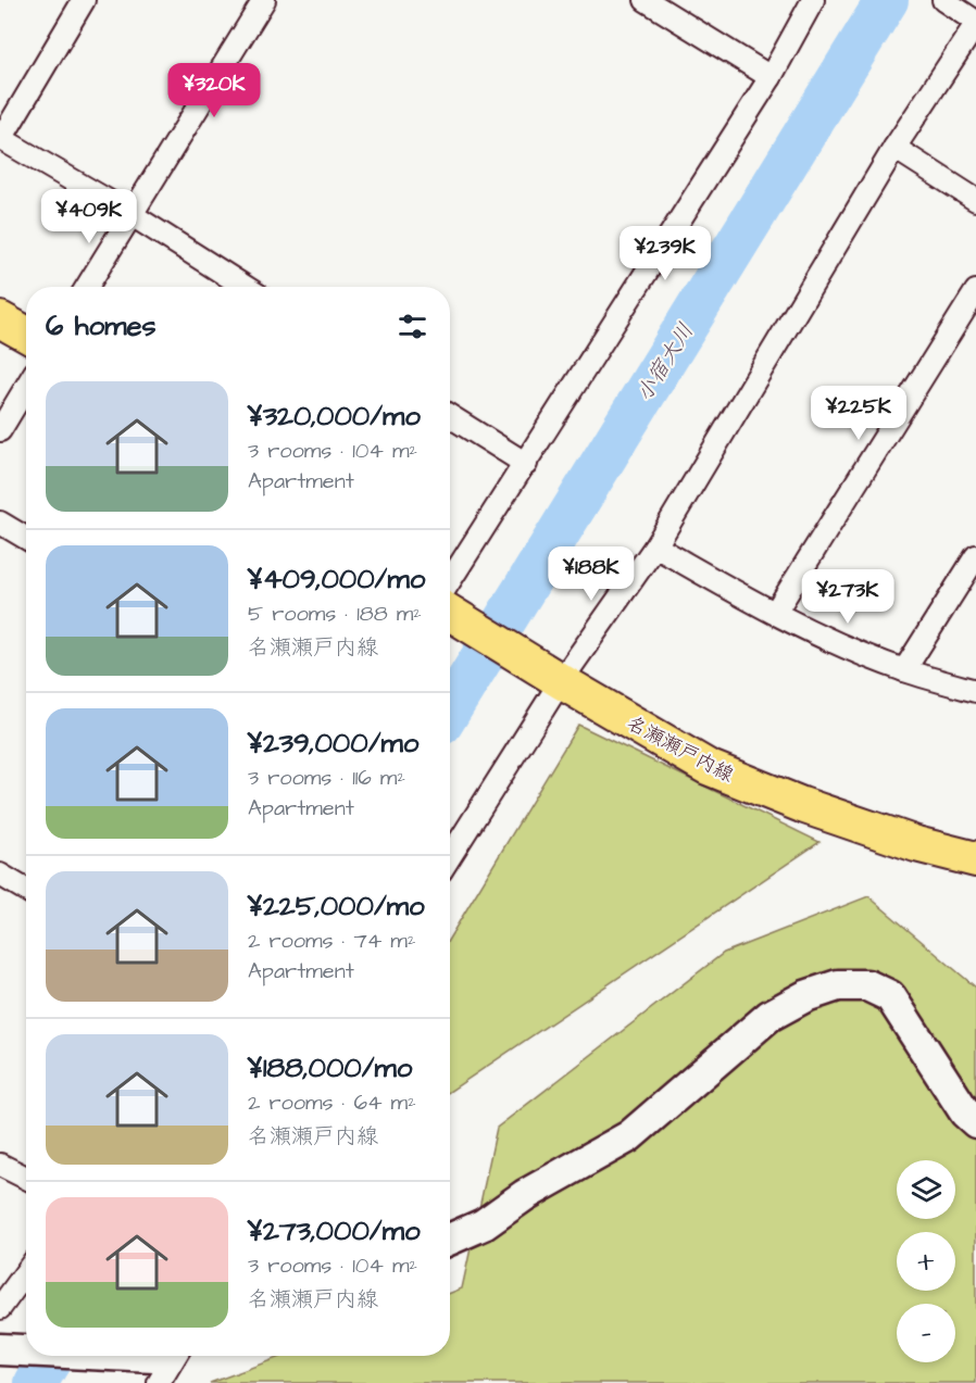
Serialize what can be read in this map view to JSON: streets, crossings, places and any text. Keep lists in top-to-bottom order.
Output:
{
  "streets": {
    "main road": ["名瀬瀬戸内線"]
  },
  "water": ["小宿大川"],
  "page": {
    "price": [
      "¥320K",
      "¥409K",
      "¥239K",
      "¥225K",
      "¥188K",
      "¥273K"
    ],
    "heading": "6 homes",
    "list": [
      {
        "name": "¥320,000/mo",
        "note": "3 rooms · 104 m² · Apartment"
      },
      {
        "name": "¥409,000/mo",
        "note": "5 rooms · 188 m² · 名瀬瀬戸内線"
      },
      {
        "name": "¥239,000/mo",
        "note": "3 rooms · 116 m² · Apartment"
      },
      {
        "name": "¥225,000/mo",
        "note": "2 rooms · 74 m² · Apartment"
      },
      {
        "name": "¥188,000/mo",
        "note": "2 rooms · 64 m² · 名瀬瀬戸内線"
      },
      {
        "name": "¥273,000/mo",
        "note": "3 rooms · 104 m² · 名瀬瀬戸内線"
      }
    ],
    "map_buttons": ["+", "−"]
  }
}
